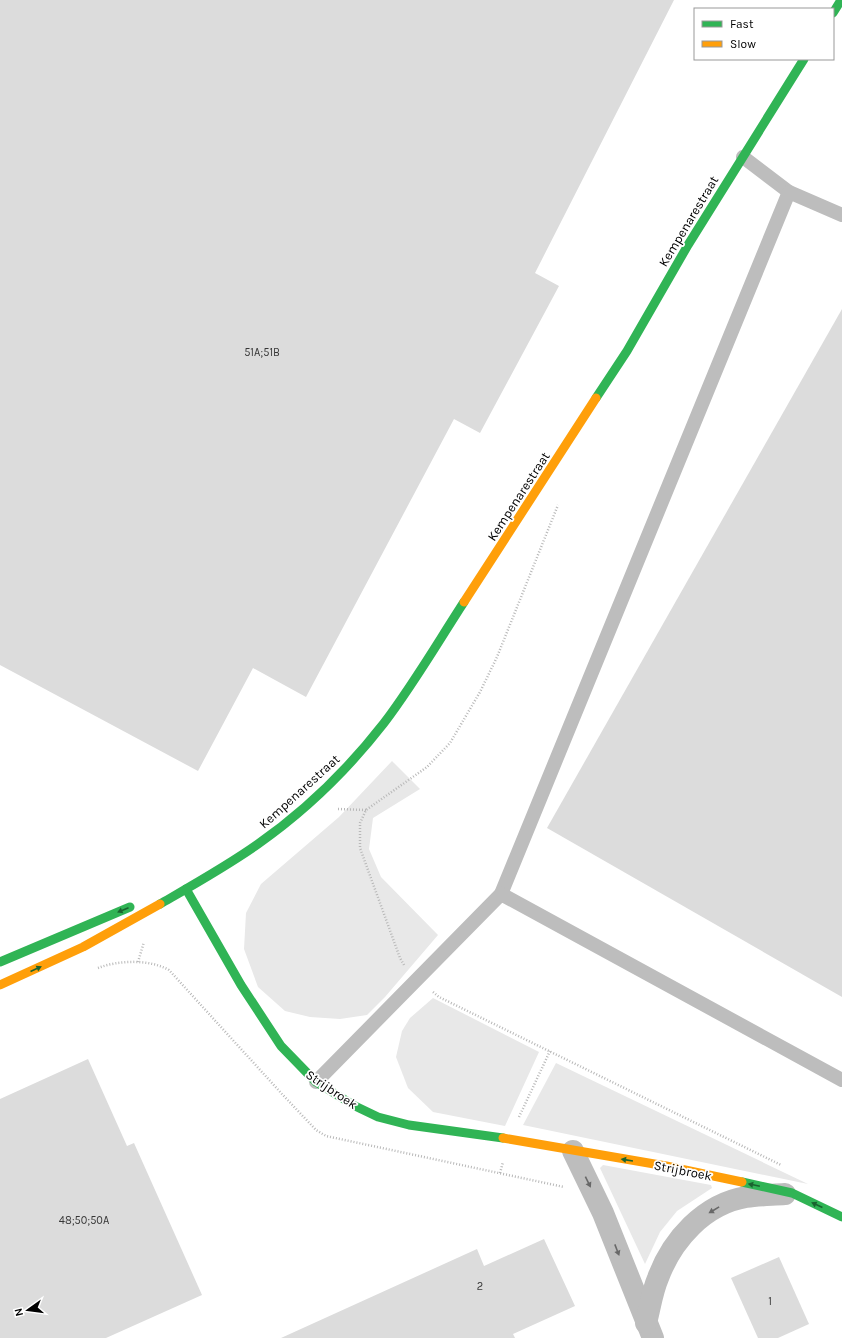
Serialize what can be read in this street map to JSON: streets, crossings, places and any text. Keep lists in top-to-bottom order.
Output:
{
  "streets": {
    "street": ["Kempenarestraat", "Strijbroek"]
  },
  "crossings": [
    ["Kempenarestraat", "Strijbroek"]
  ],
  "house_numbers": [
    "51A;51B",
    "48;50;50A",
    "2",
    "1"
  ],
  "legend": ["Fast", "Slow"],
  "north": "left"
}
